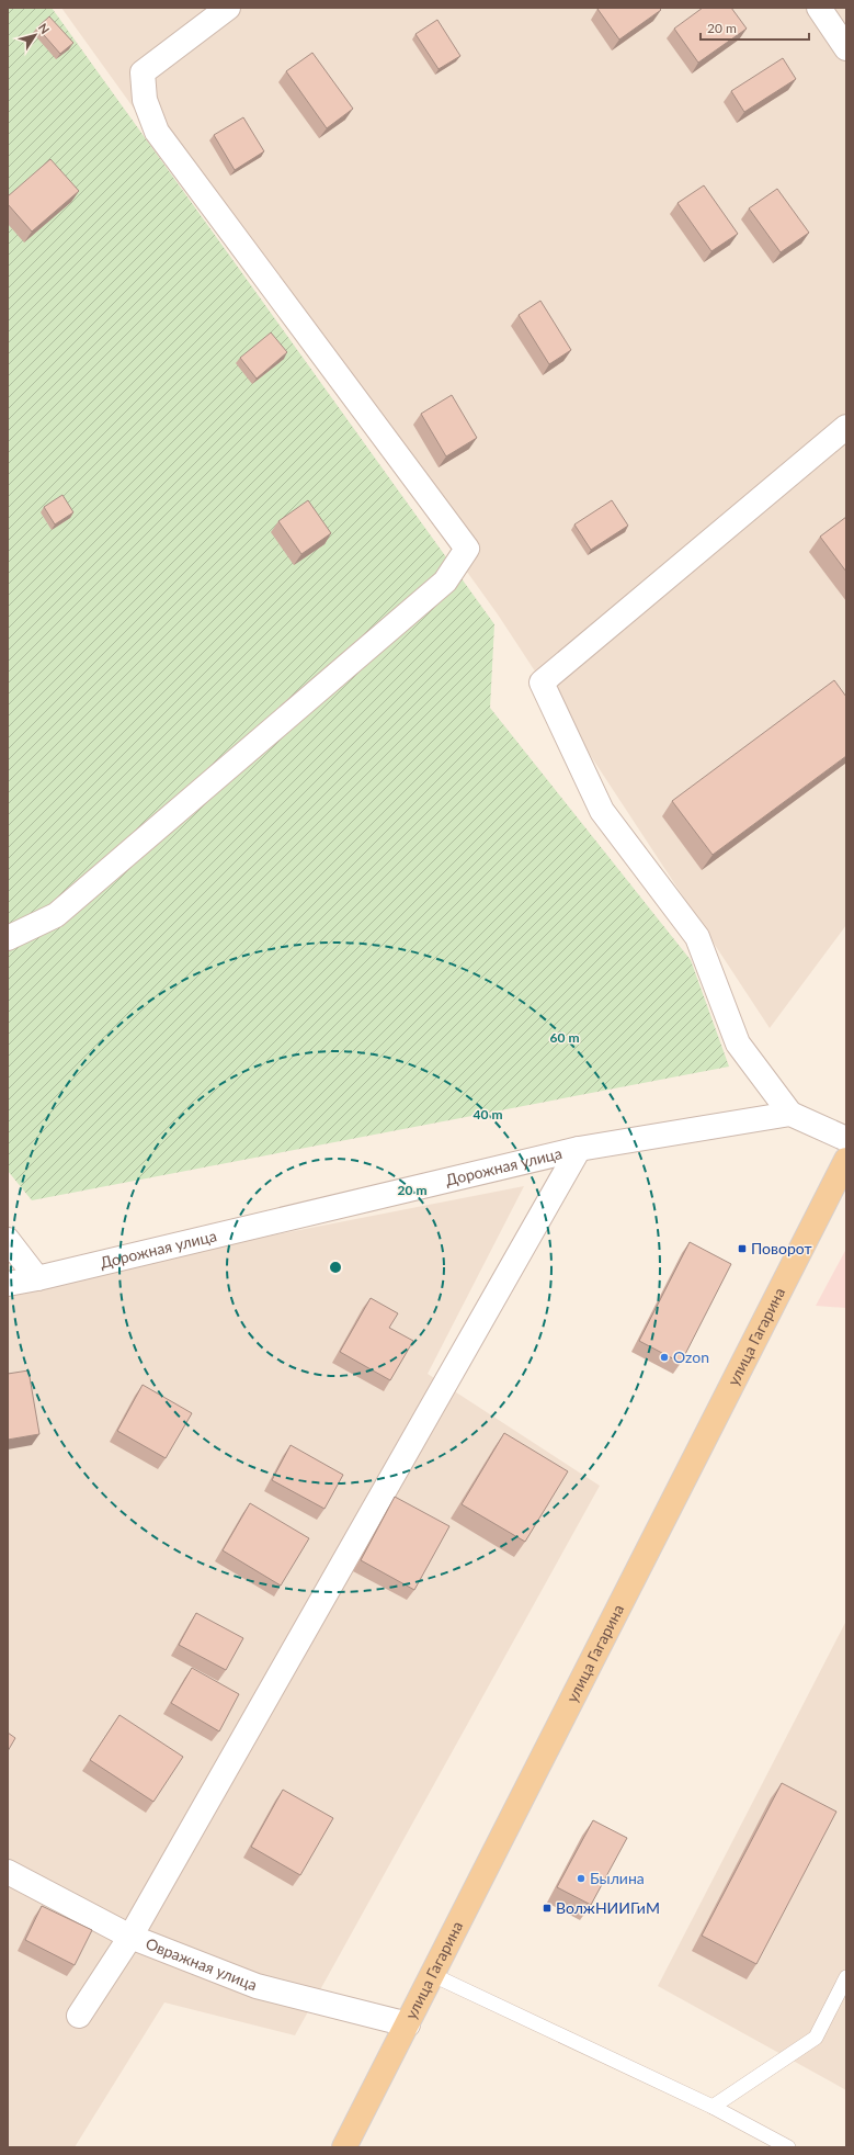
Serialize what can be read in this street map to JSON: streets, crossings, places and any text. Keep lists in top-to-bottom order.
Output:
{
  "streets": {
    "main road": ["улица Гагарина"],
    "street": ["Дорожная улица", "Овражная улица"]
  },
  "crossings": [
    ["улица Гагарина", "Овражная улица"]
  ],
  "places": {
    "transit": ["Поворот", "ВолжНИИГиМ"],
    "other": ["Ozon", "Былина"]
  },
  "scale_bar": "20 m",
  "north": "top right",
  "rings": ["60 m", "40 m", "20 m"]
}
